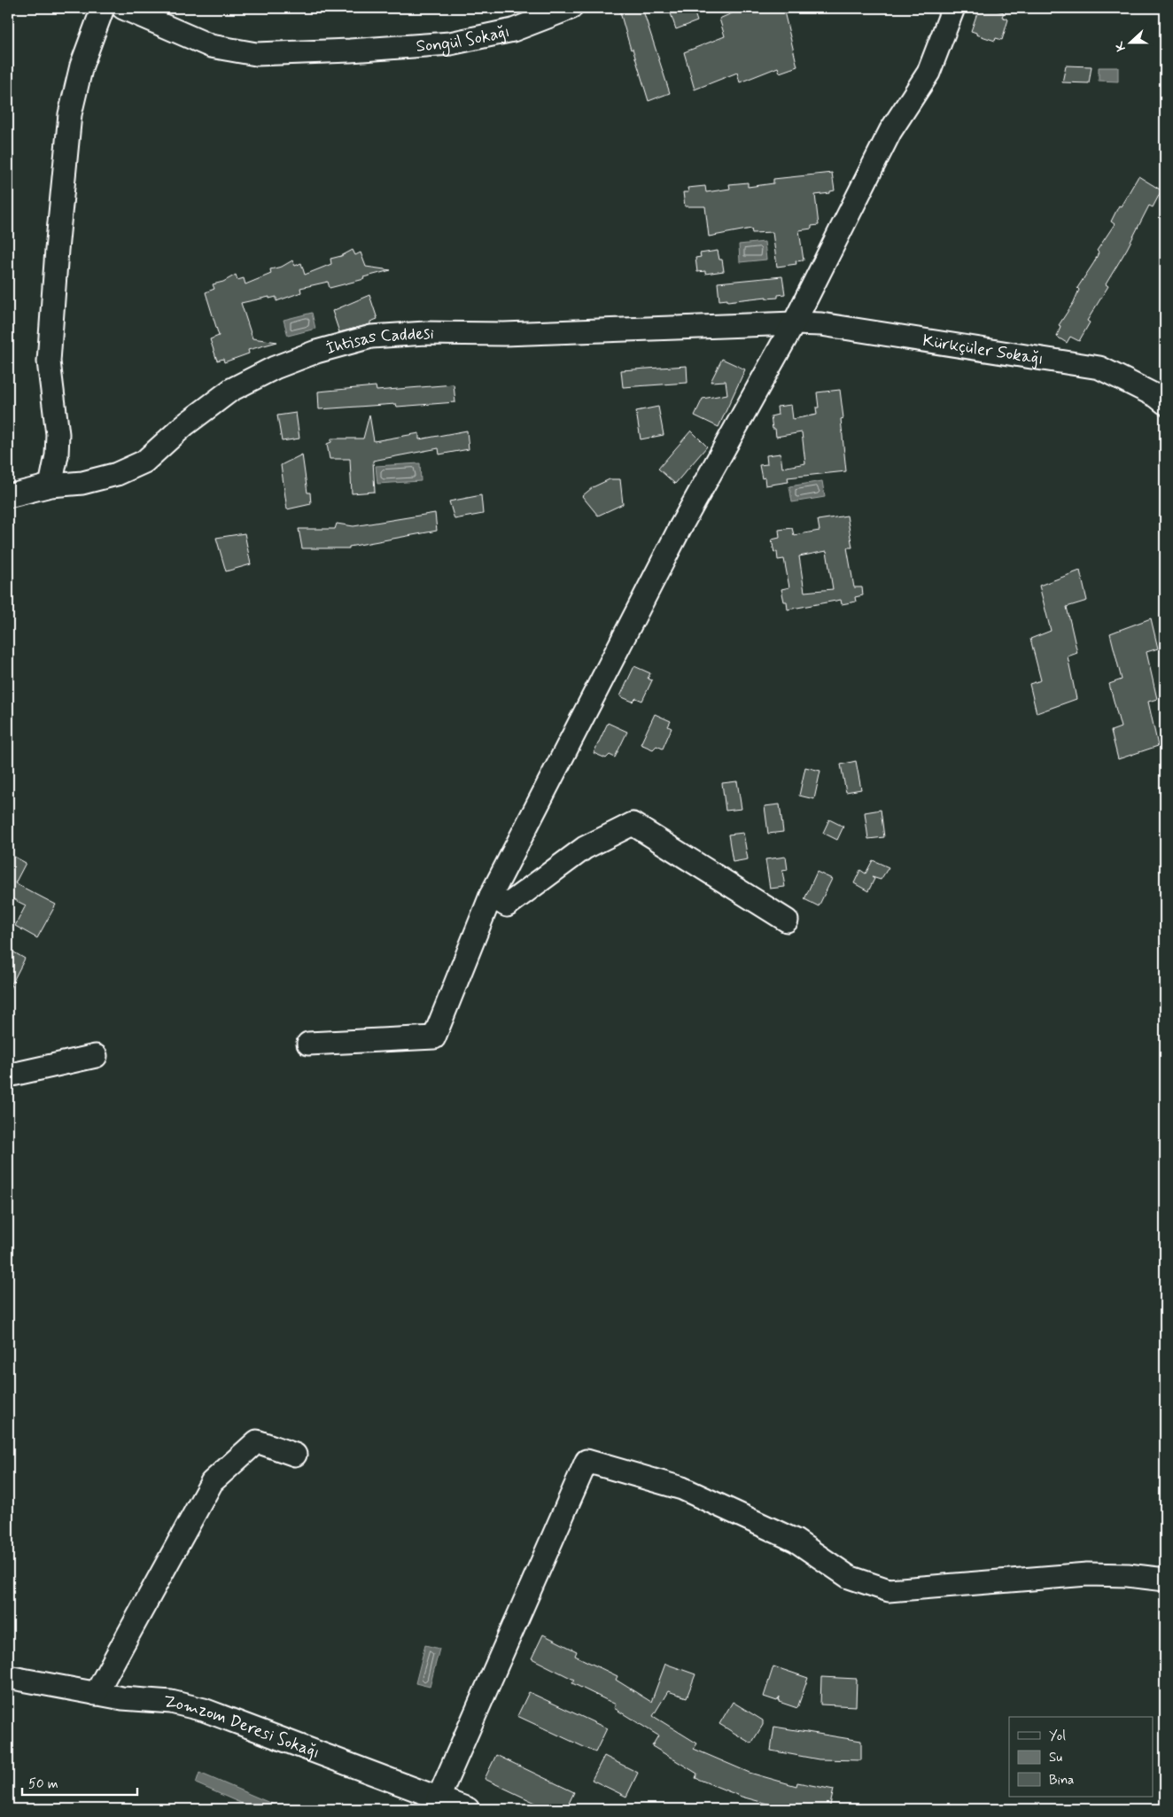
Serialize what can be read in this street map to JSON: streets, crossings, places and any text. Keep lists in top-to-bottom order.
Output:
{
  "streets": {
    "street": [
      "Songül Sokağı",
      "İhtisas Caddesi",
      "Kürkçüler Sokağı",
      "Zomzom Deresi Sokağı"
    ]
  },
  "crossings": [
    ["İhtisas Caddesi", "Kürkçüler Sokağı"]
  ],
  "legend": ["Yol", "Su", "Bina"],
  "scale_bar": "50 m",
  "north": "left"
}
